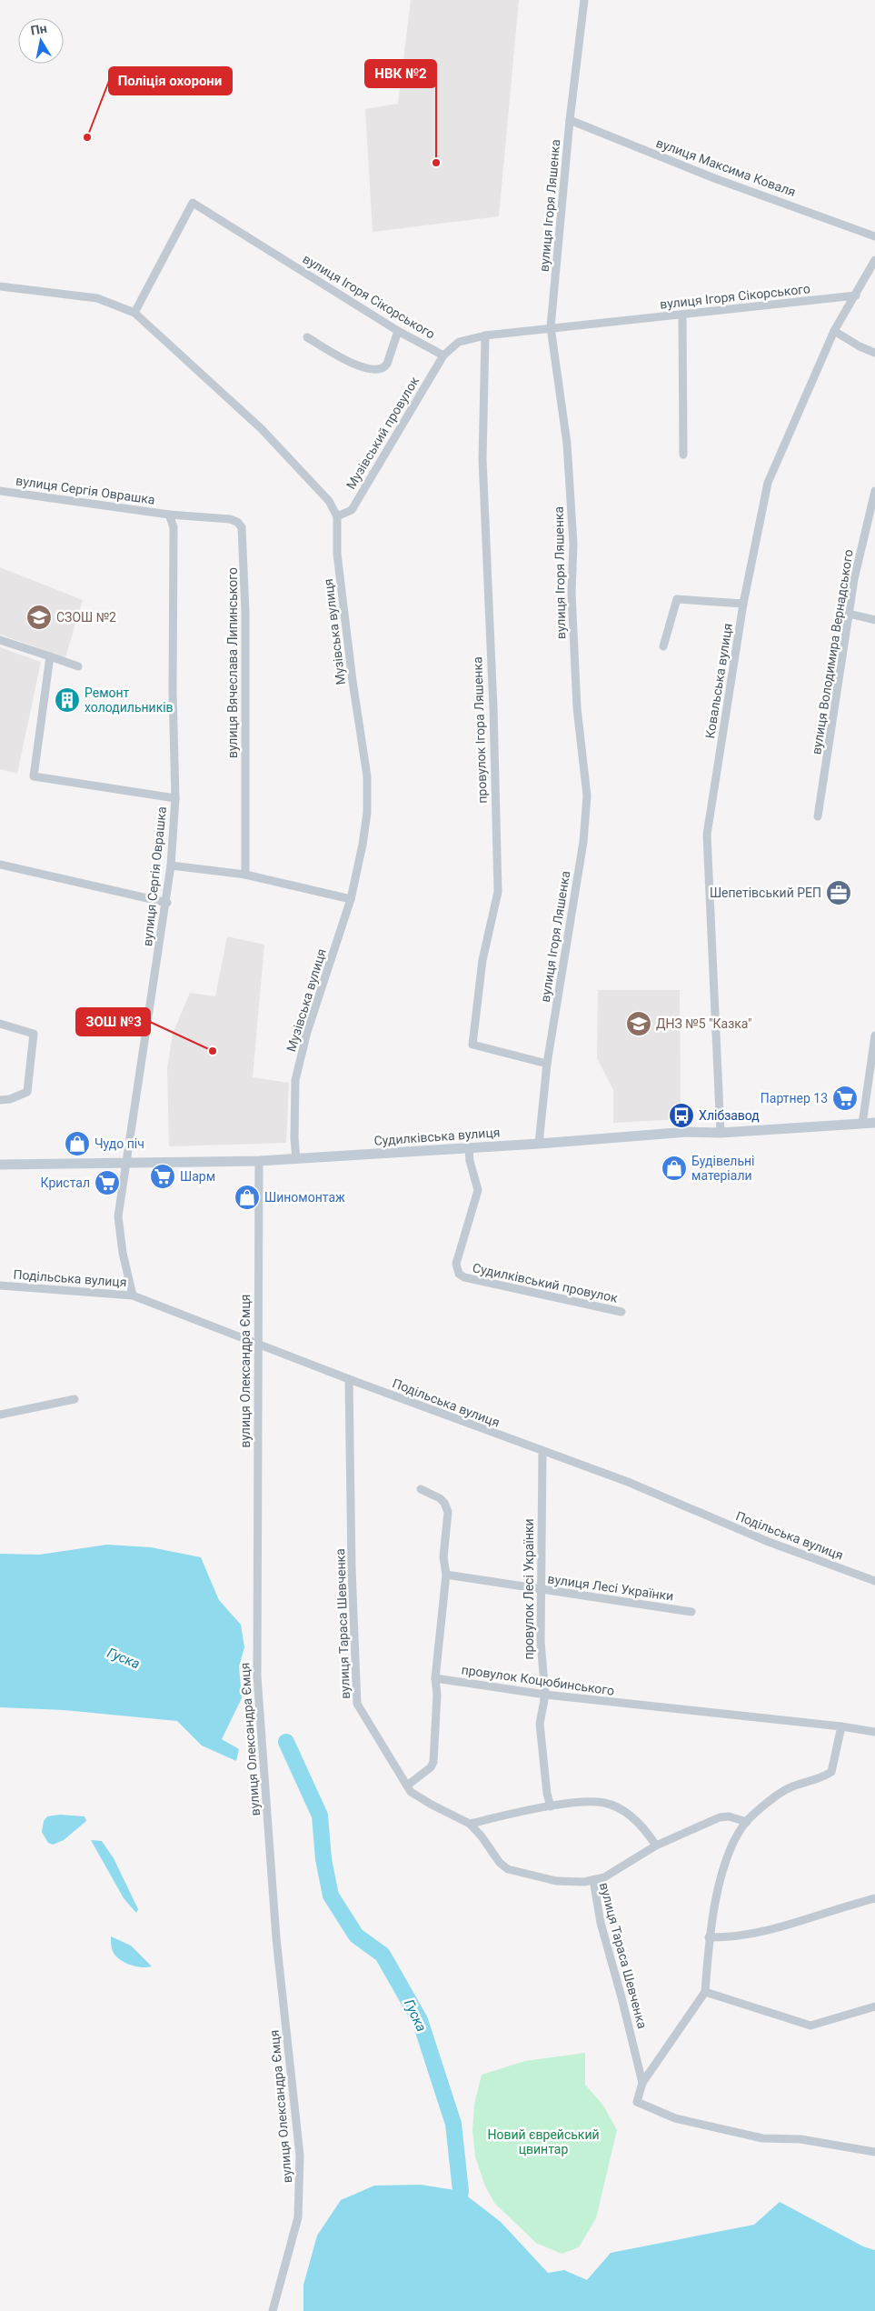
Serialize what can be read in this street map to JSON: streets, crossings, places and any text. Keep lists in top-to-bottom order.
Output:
{
  "streets": {
    "main road": ["Судилківська вулиця"],
    "street": [
      "вулиця Максима Коваля",
      "вулиця Ігоря Ляшенка",
      "вулиця Ігоря Сікорського",
      "Музівський провулок",
      "вулиця Сергія Оврашка",
      "Музівська вулиця",
      "вулиця Володимира Вернадського",
      "вулиця Вячеслава Липинського",
      "Ковальська вулиця",
      "провулок Ігора Ляшенка",
      "Подільська вулиця",
      "Судилківський провулок",
      "вулиця Олександра Ємця",
      "вулиця Лесі Українки",
      "провулок Лесі Українки",
      "вулиця Тараса Шевченка",
      "провулок Коцюбинського"
    ]
  },
  "crossings": [
    ["вулиця Максима Коваля", "вулиця Ігоря Ляшенка"],
    ["вулиця Ігоря Ляшенка", "вулиця Ігоря Сікорського"],
    ["вулиця Ігоря Ляшенка", "провулок Ігора Ляшенка"],
    ["вулиця Ігоря Ляшенка", "Судилківська вулиця"],
    ["вулиця Ігоря Сікорського", "Музівський провулок"],
    ["вулиця Ігоря Сікорського", "Музівська вулиця"],
    ["вулиця Ігоря Сікорського", "Ковальська вулиця"],
    ["вулиця Ігоря Сікорського", "провулок Ігора Ляшенка"],
    ["Музівський провулок", "Музівська вулиця"],
    ["вулиця Сергія Оврашка", "вулиця Вячеслава Липинського"],
    ["вулиця Сергія Оврашка", "Судилківська вулиця"],
    ["вулиця Сергія Оврашка", "Подільська вулиця"],
    ["Музівська вулиця", "Судилківська вулиця"],
    ["Ковальська вулиця", "Судилківська вулиця"],
    ["Судилківська вулиця", "Судилківський провулок"],
    ["Судилківська вулиця", "вулиця Олександра Ємця"],
    ["Подільська вулиця", "вулиця Олександра Ємця"],
    ["Подільська вулиця", "провулок Лесі Українки"],
    ["Подільська вулиця", "вулиця Тараса Шевченка"],
    ["вулиця Лесі Українки", "провулок Лесі Українки"],
    ["провулок Лесі Українки", "провулок Коцюбинського"]
  ],
  "water": ["Гуска"],
  "parks": ["Новий єврейський цвинтар"],
  "places": {
    "other": ["Поліція охорони", "НВК №2", "ЗОШ №3"],
    "school or university": ["СЗОШ №2", "ДНЗ №5 \"Казка\""],
    "building": ["Ремонт холодильників"],
    "office": ["Шепетівський РЕП"],
    "supermarket": ["Партнер 13", "Шарм", "Кристал"],
    "bus stop": ["Хлібзавод"],
    "shop": ["Чудо піч", "Будівельні матеріали", "Шиномонтаж"]
  },
  "north": "top"
}
